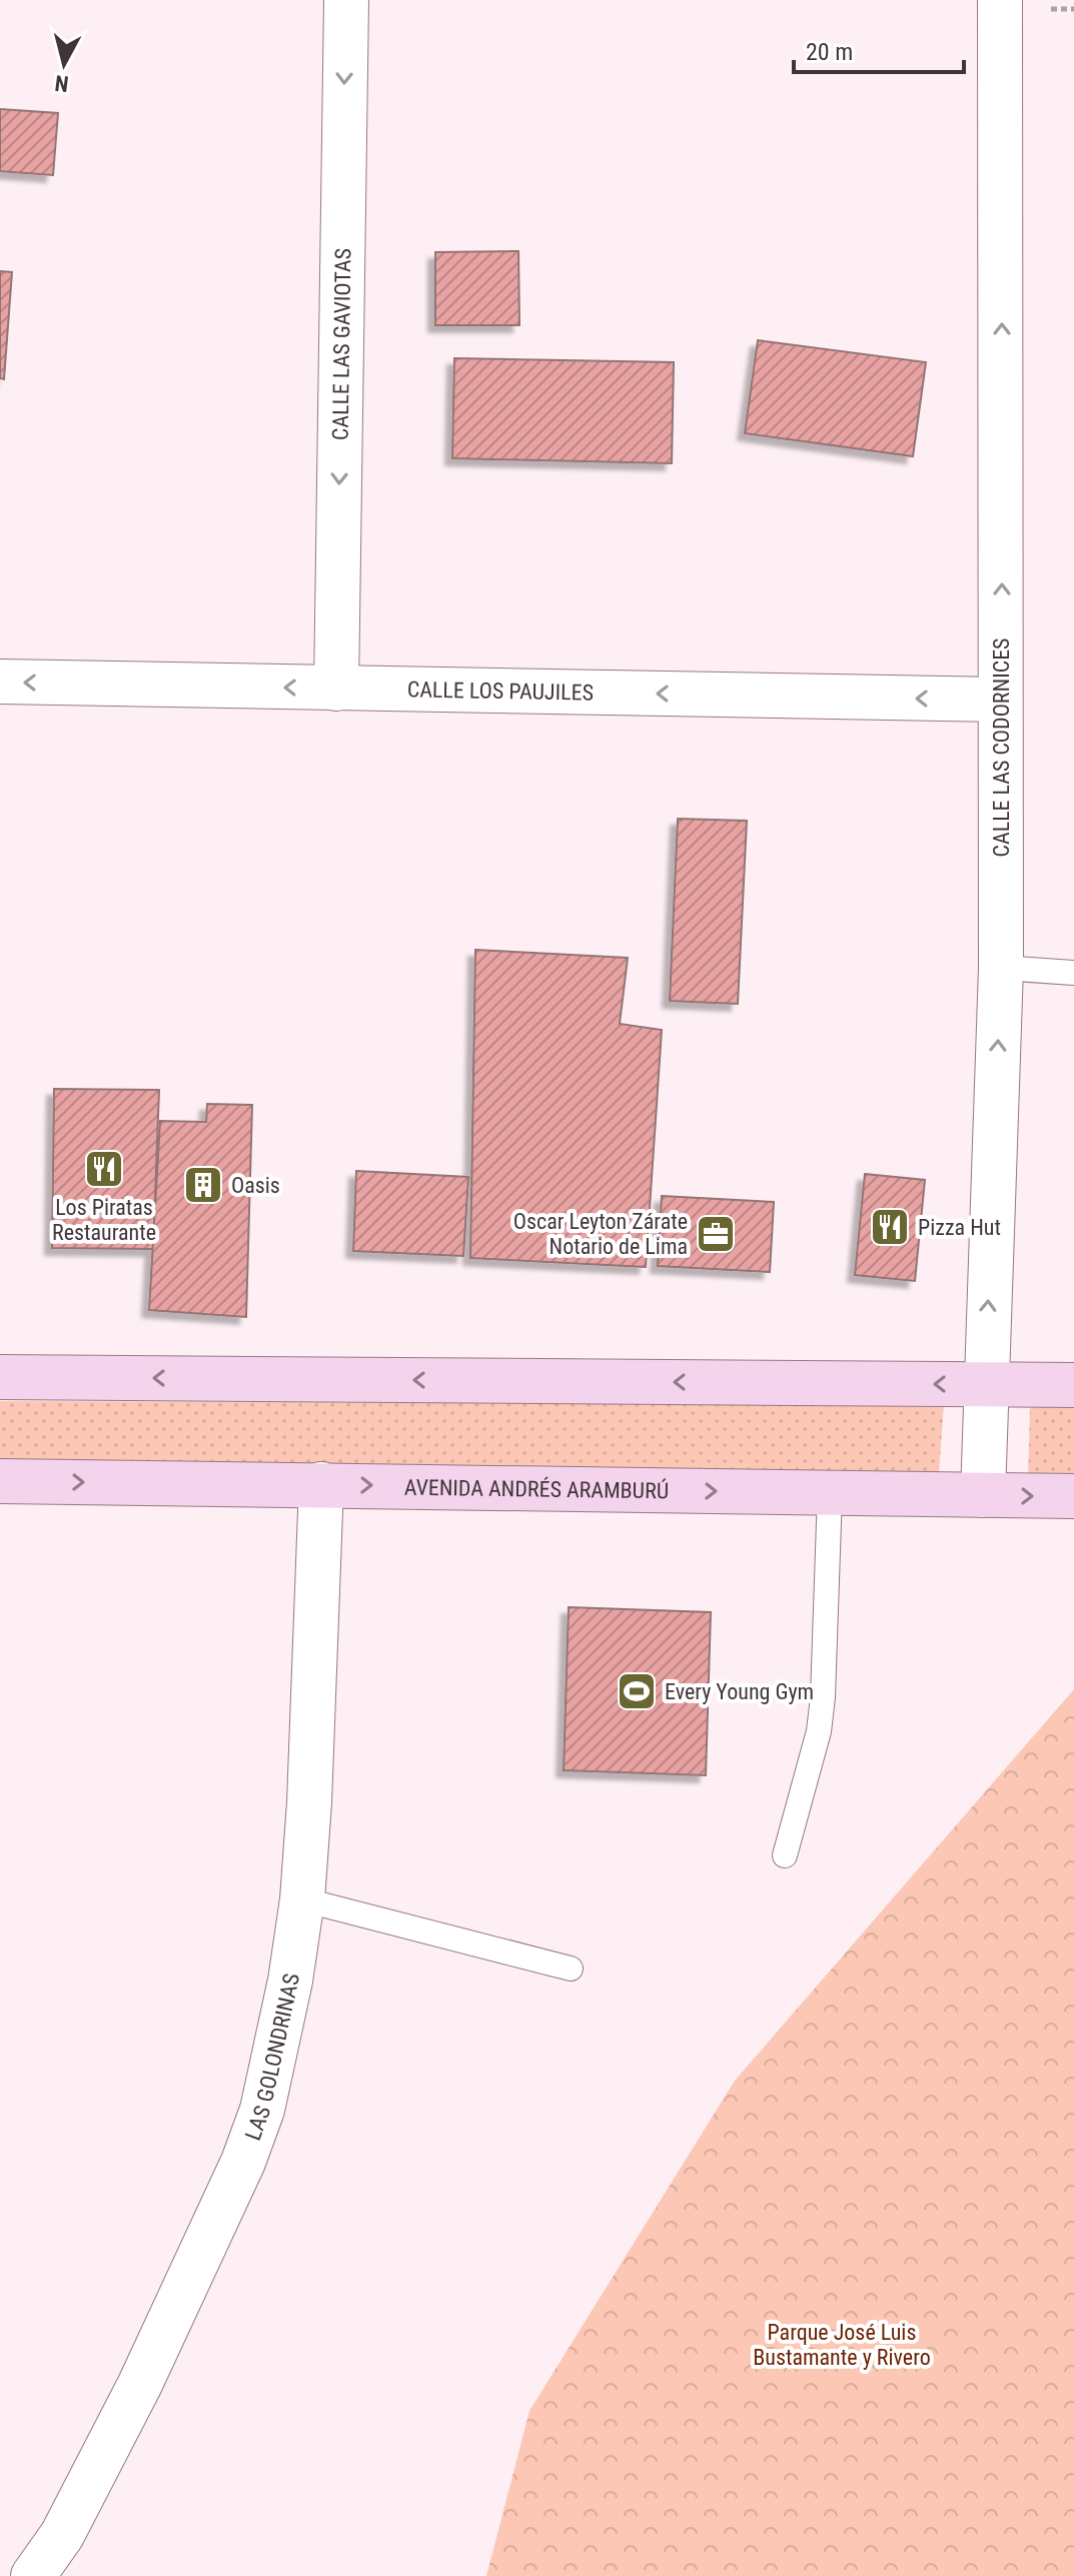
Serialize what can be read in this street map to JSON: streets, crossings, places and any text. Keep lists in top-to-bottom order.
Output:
{
  "streets": {
    "main road": ["AVENIDA ANDRÉS ARAMBURÚ"],
    "street": [
      "CALLE LAS GAVIOTAS",
      "CALLE LOS PAUJILES",
      "CALLE LAS CODORNICES",
      "LAS GOLONDRINAS"
    ]
  },
  "crossings": [
    ["CALLE LAS GAVIOTAS", "CALLE LOS PAUJILES"],
    ["CALLE LOS PAUJILES", "CALLE LAS CODORNICES"],
    ["CALLE LAS CODORNICES", "AVENIDA ANDRÉS ARAMBURÚ"],
    ["AVENIDA ANDRÉS ARAMBURÚ", "LAS GOLONDRINAS"]
  ],
  "one_way": ["CALLE LAS GAVIOTAS", "CALLE LOS PAUJILES", "CALLE LAS CODORNICES"],
  "parks": ["Parque José Luis Bustamante y Rivero"],
  "places": {
    "restaurant": ["Los Piratas Restaurante", "Pizza Hut"],
    "building": ["Oasis"],
    "office": ["Oscar Leyton Zárate Notario de Lima"],
    "sports": ["Every Young Gym"]
  },
  "scale_bar": "20 m",
  "north": "bottom"
}
